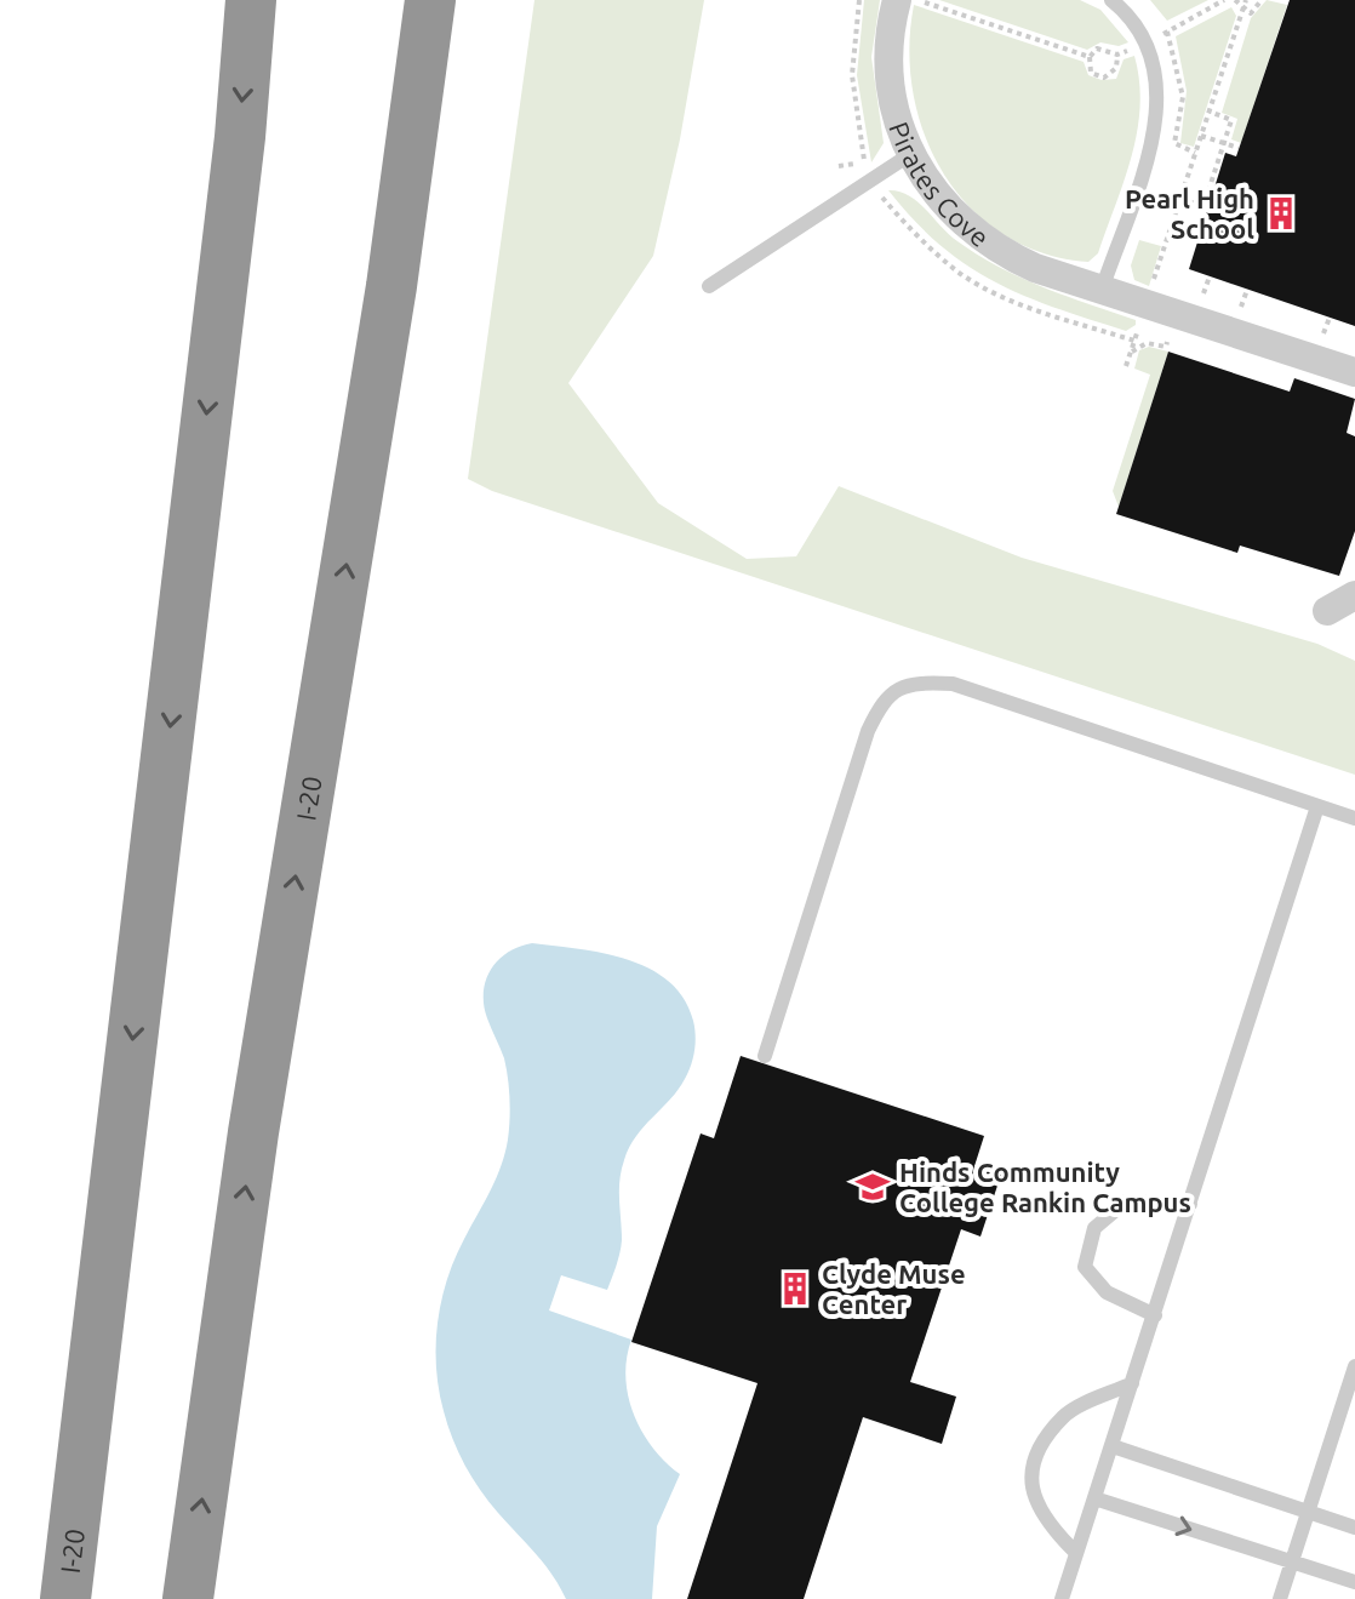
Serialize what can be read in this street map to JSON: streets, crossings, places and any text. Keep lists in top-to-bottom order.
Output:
{
  "streets": {
    "highway": ["I-20"],
    "street": ["Pirates Cove"]
  },
  "places": {
    "building": ["Pearl High School", "Clyde Muse Center"],
    "school or university": ["Hinds Community College Rankin Campus"]
  }
}
